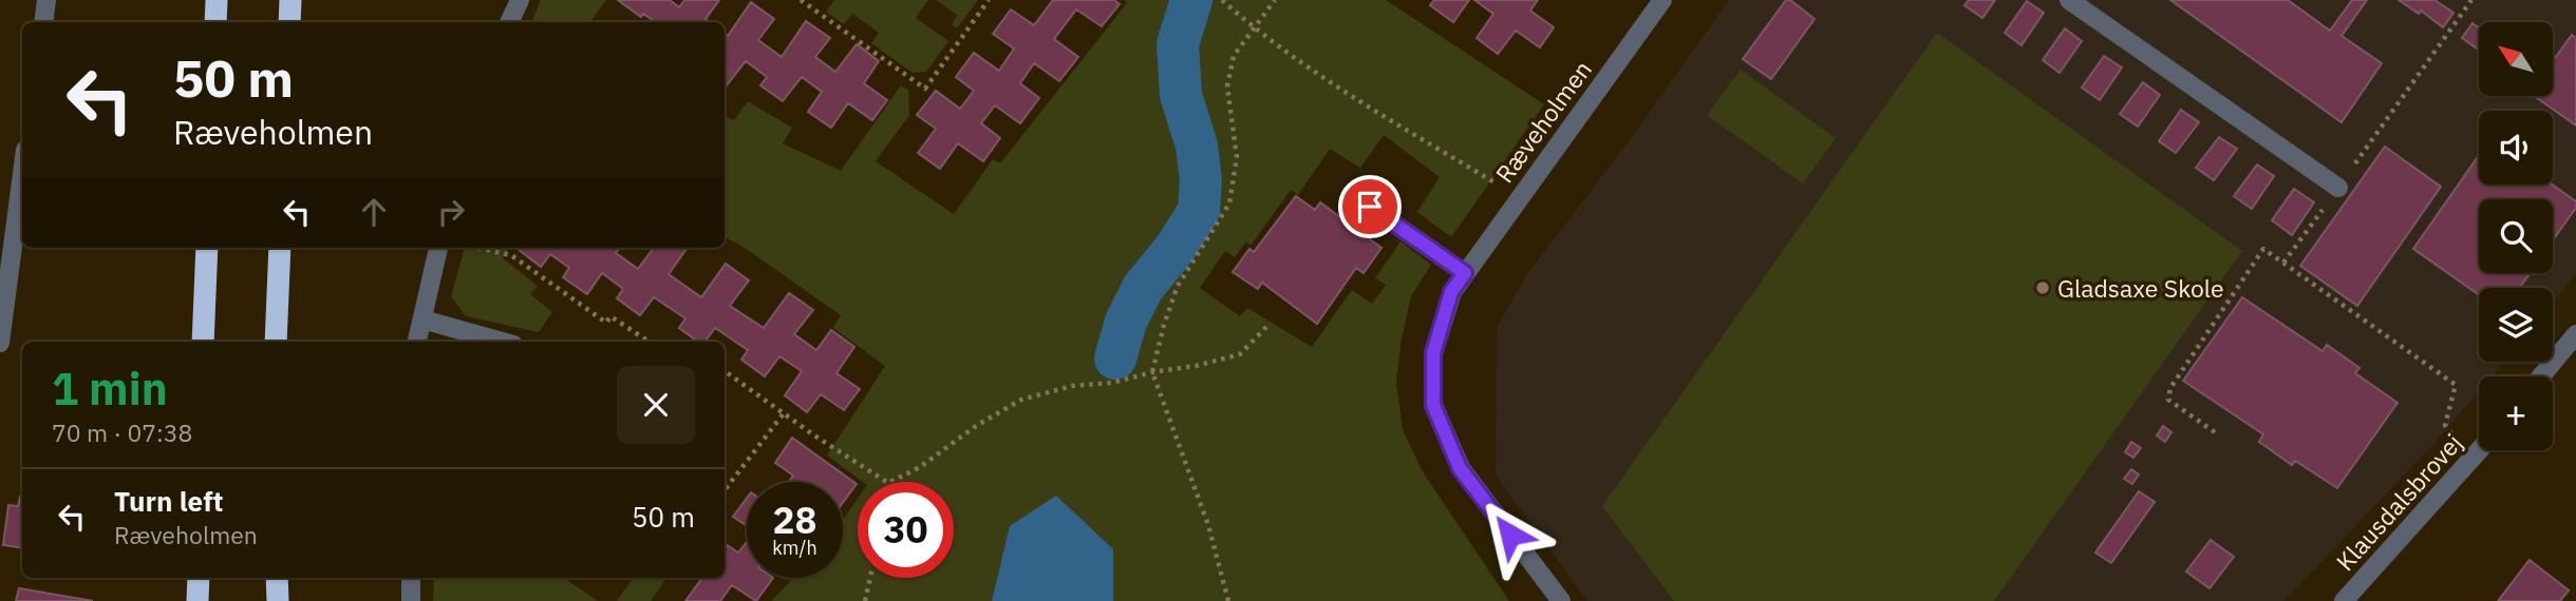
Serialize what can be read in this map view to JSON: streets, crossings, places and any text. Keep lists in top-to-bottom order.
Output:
{
  "streets": {
    "street": ["Ræveholmen", "Klausdalsbrovej"]
  },
  "places": ["Gladsaxe Skole"],
  "north": "top left",
  "page": {
    "map_buttons": "+",
    "turn": ["50 m", "Ræveholmen"],
    "heading": ["1 min", "70 m · 07:38"],
    "list": [
      {
        "name": "Turn left",
        "note": "Ræveholmen",
        "value": "50 m"
      }
    ],
    "speed": "28 km/h",
    "limit": "30"
  }
}
